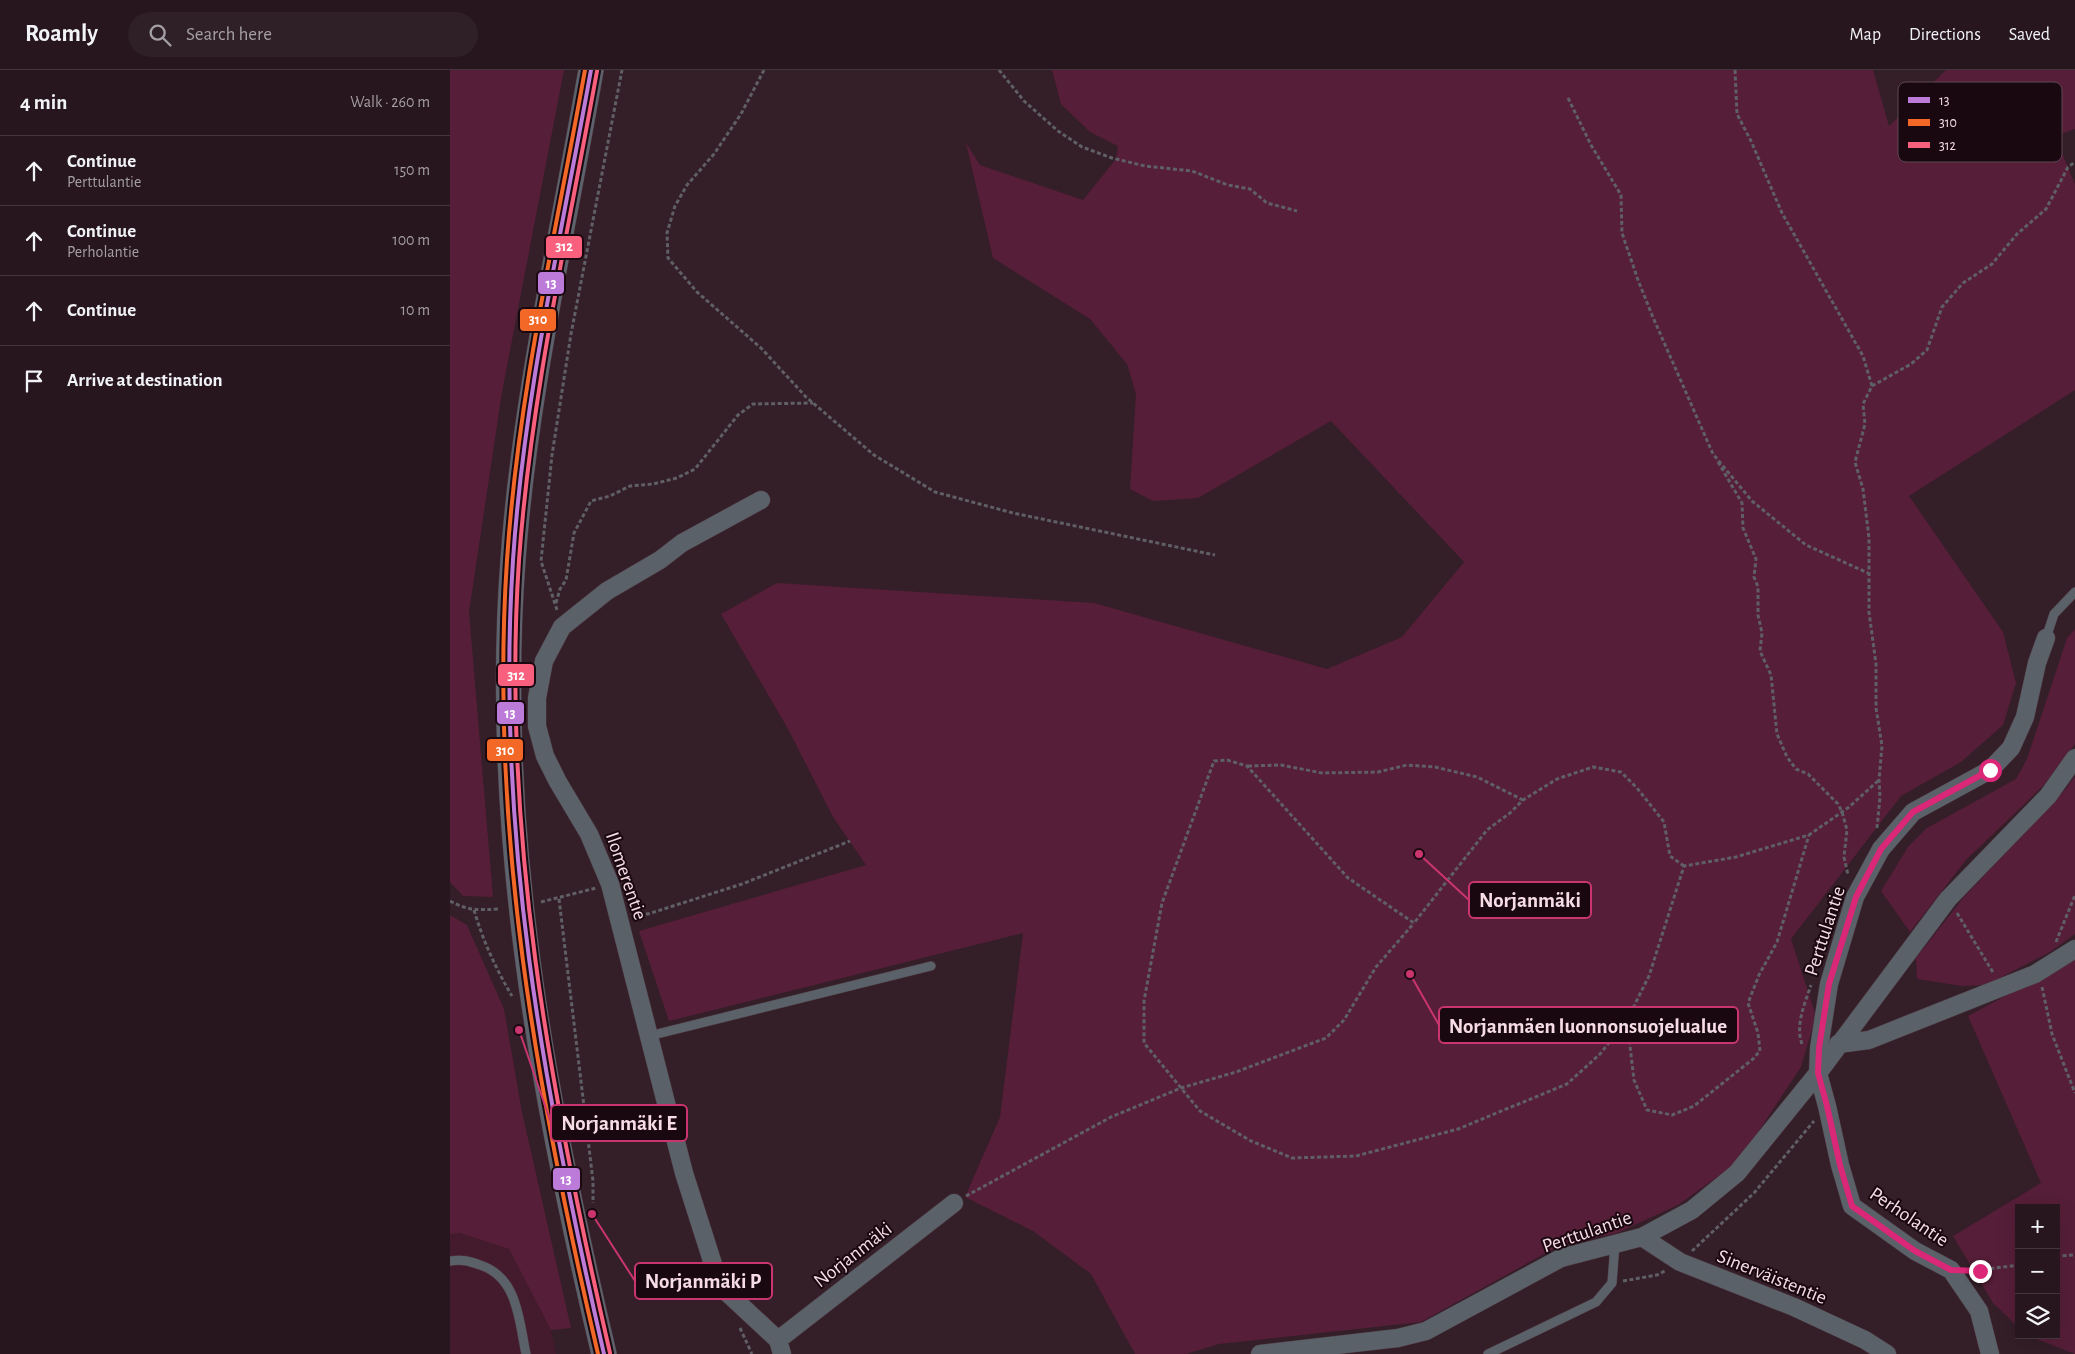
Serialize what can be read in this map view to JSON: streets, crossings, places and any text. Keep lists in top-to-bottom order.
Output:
{
  "streets": {
    "street": [
      "Ilomerentie",
      "Perttulantie",
      "Perholantie",
      "Norjanmäki",
      "Sinerväistentie"
    ]
  },
  "crossings": [
    ["Ilomerentie", "Norjanmäki"],
    ["Perttulantie", "Perholantie"],
    ["Perttulantie", "Sinerväistentie"]
  ],
  "places": [
    "Norjanmäki",
    "Norjanmäen luonnonsuojelualue",
    "Norjanmäki E",
    "Norjanmäki P"
  ],
  "lines": ["transit line 13", "transit line 310", "transit line 312"],
  "legend": ["13", "310", "312"],
  "page": {
    "header": "Roamly",
    "search": "Search here",
    "nav": ["Map", "Directions", "Saved"],
    "heading": ["4 min", "Walk · 260 m"],
    "list": [
      ["Continue", "Perttulantie", "150 m"],
      ["Continue", "Perholantie", "100 m"],
      ["Continue", "10 m"],
      "Arrive at destination"
    ],
    "map_buttons": ["+", "−"]
  }
}
